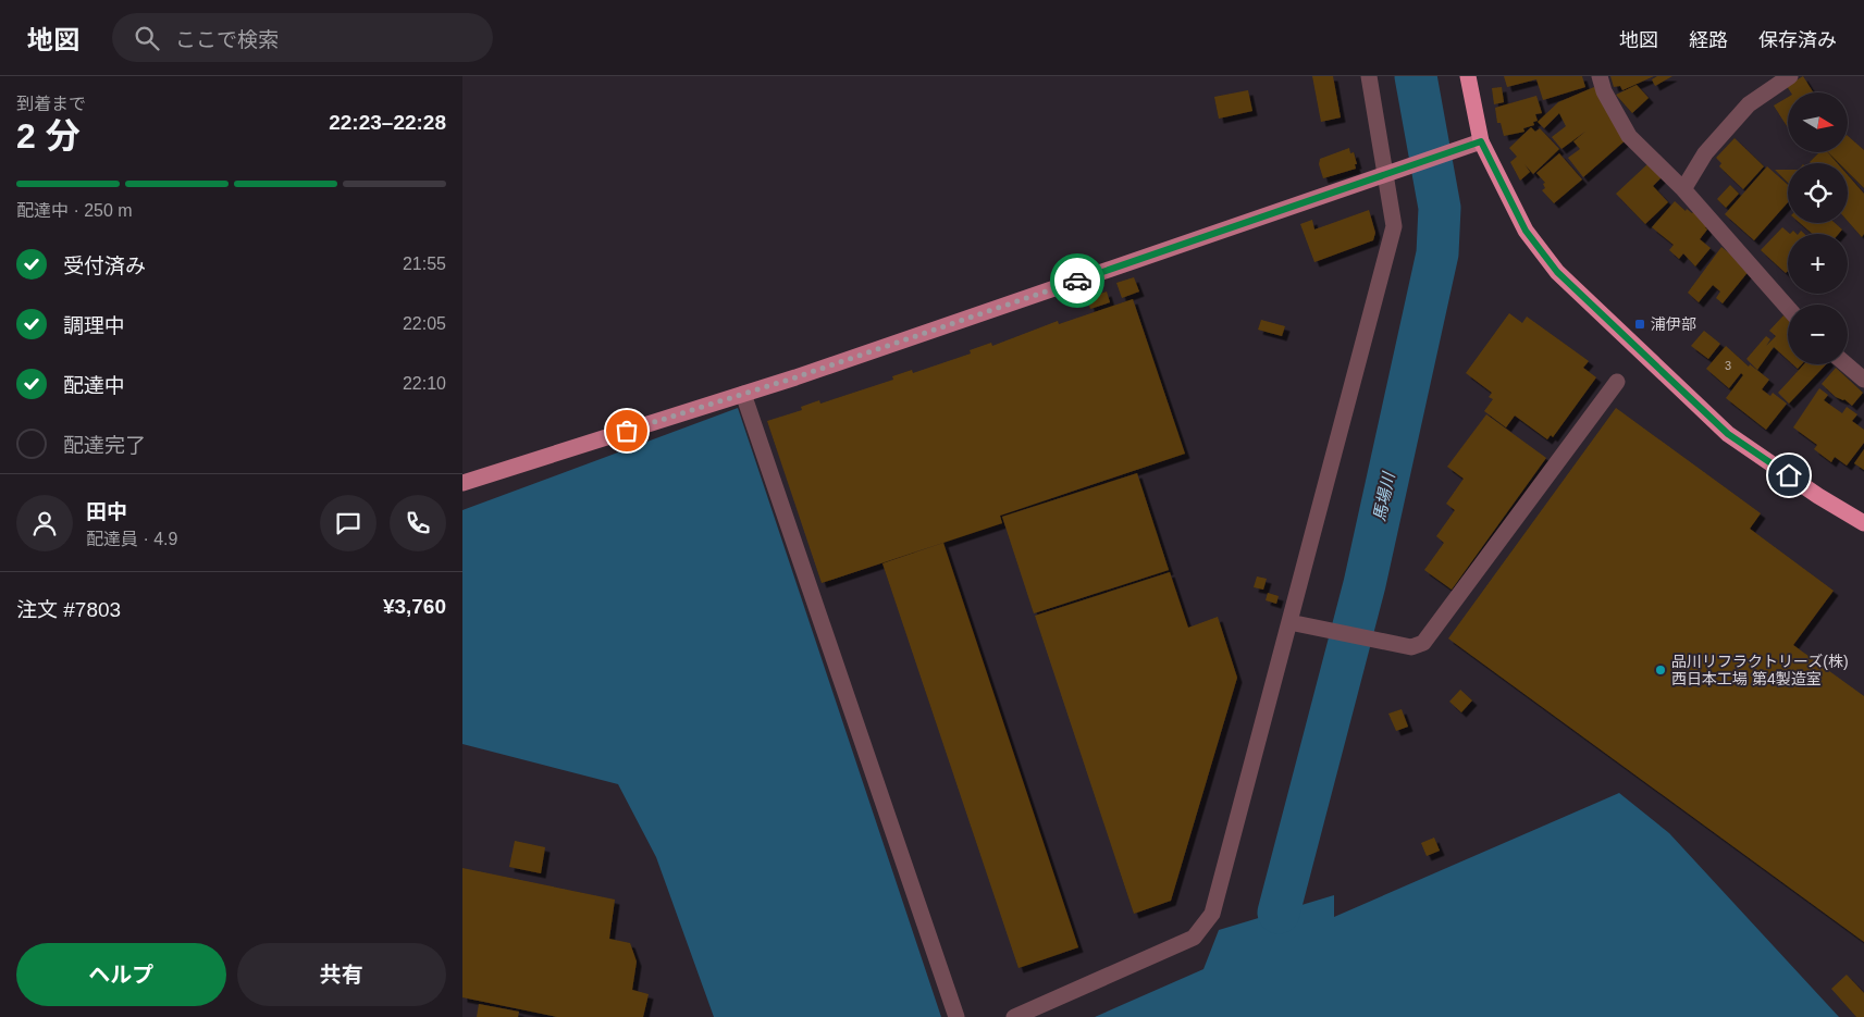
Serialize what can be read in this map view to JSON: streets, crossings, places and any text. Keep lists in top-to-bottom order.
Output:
{
  "water": ["馬場川"],
  "places": {
    "transit": ["浦伊部"],
    "other": ["品川リフラクトリーズ(株) 西日本工場 第4製造室"]
  },
  "house_numbers": ["3"],
  "north": "right",
  "page": {
    "header": "地図",
    "search": "ここで検索",
    "nav": ["地図", "経路", "保存済み"],
    "heading": ["2 分", "到着まで", "22:23–22:28"],
    "panel": [
      "田中",
      "配達員 · 4.9",
      "注文 #7803",
      "¥3,760"
    ],
    "map_buttons": ["+", "−"],
    "bar": "配達中 · 250 m",
    "list": [
      ["受付済み", "21:55"],
      ["調理中", "22:05"],
      ["配達中", "22:10"],
      "配達完了"
    ],
    "buttons": ["ヘルプ", "共有"]
  }
}
